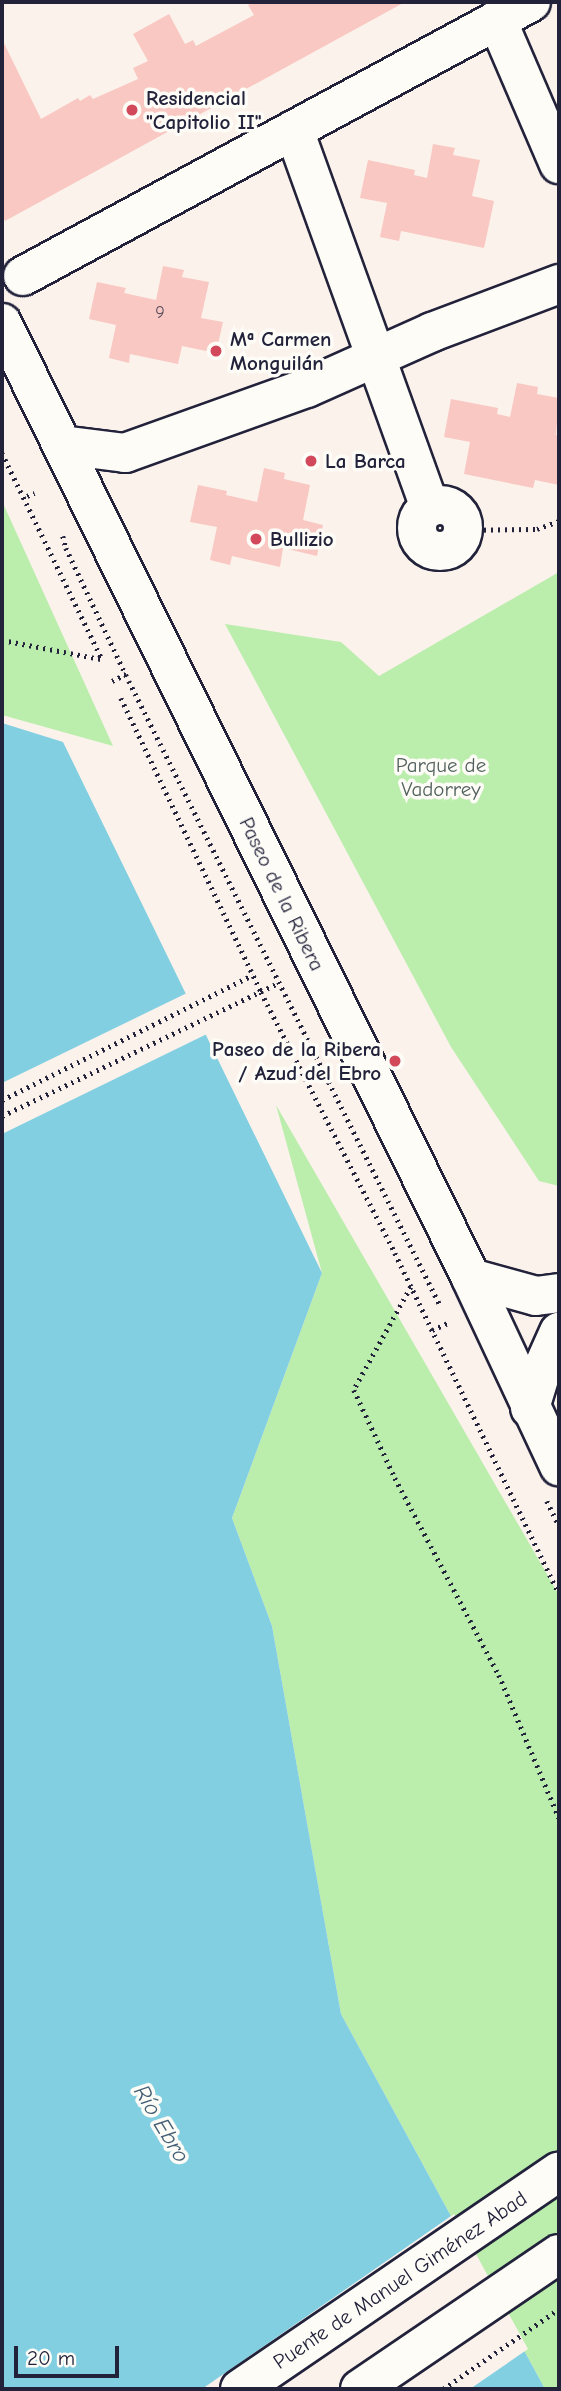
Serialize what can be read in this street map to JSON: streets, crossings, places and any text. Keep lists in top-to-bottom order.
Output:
{
  "streets": {
    "main road": ["Paseo de la Ribera", "Puente de Manuel Giménez Abad"]
  },
  "water": ["Río Ebro"],
  "parks": ["Parque de Vadorrey"],
  "places": [
    "Residencial \"Capitolio II\"",
    "Mª Carmen Monguilán",
    "La Barca",
    "Bullizio",
    "Paseo de la Ribera / Azud del Ebro"
  ],
  "house_numbers": ["9"],
  "scale_bar": "20 m"
}
